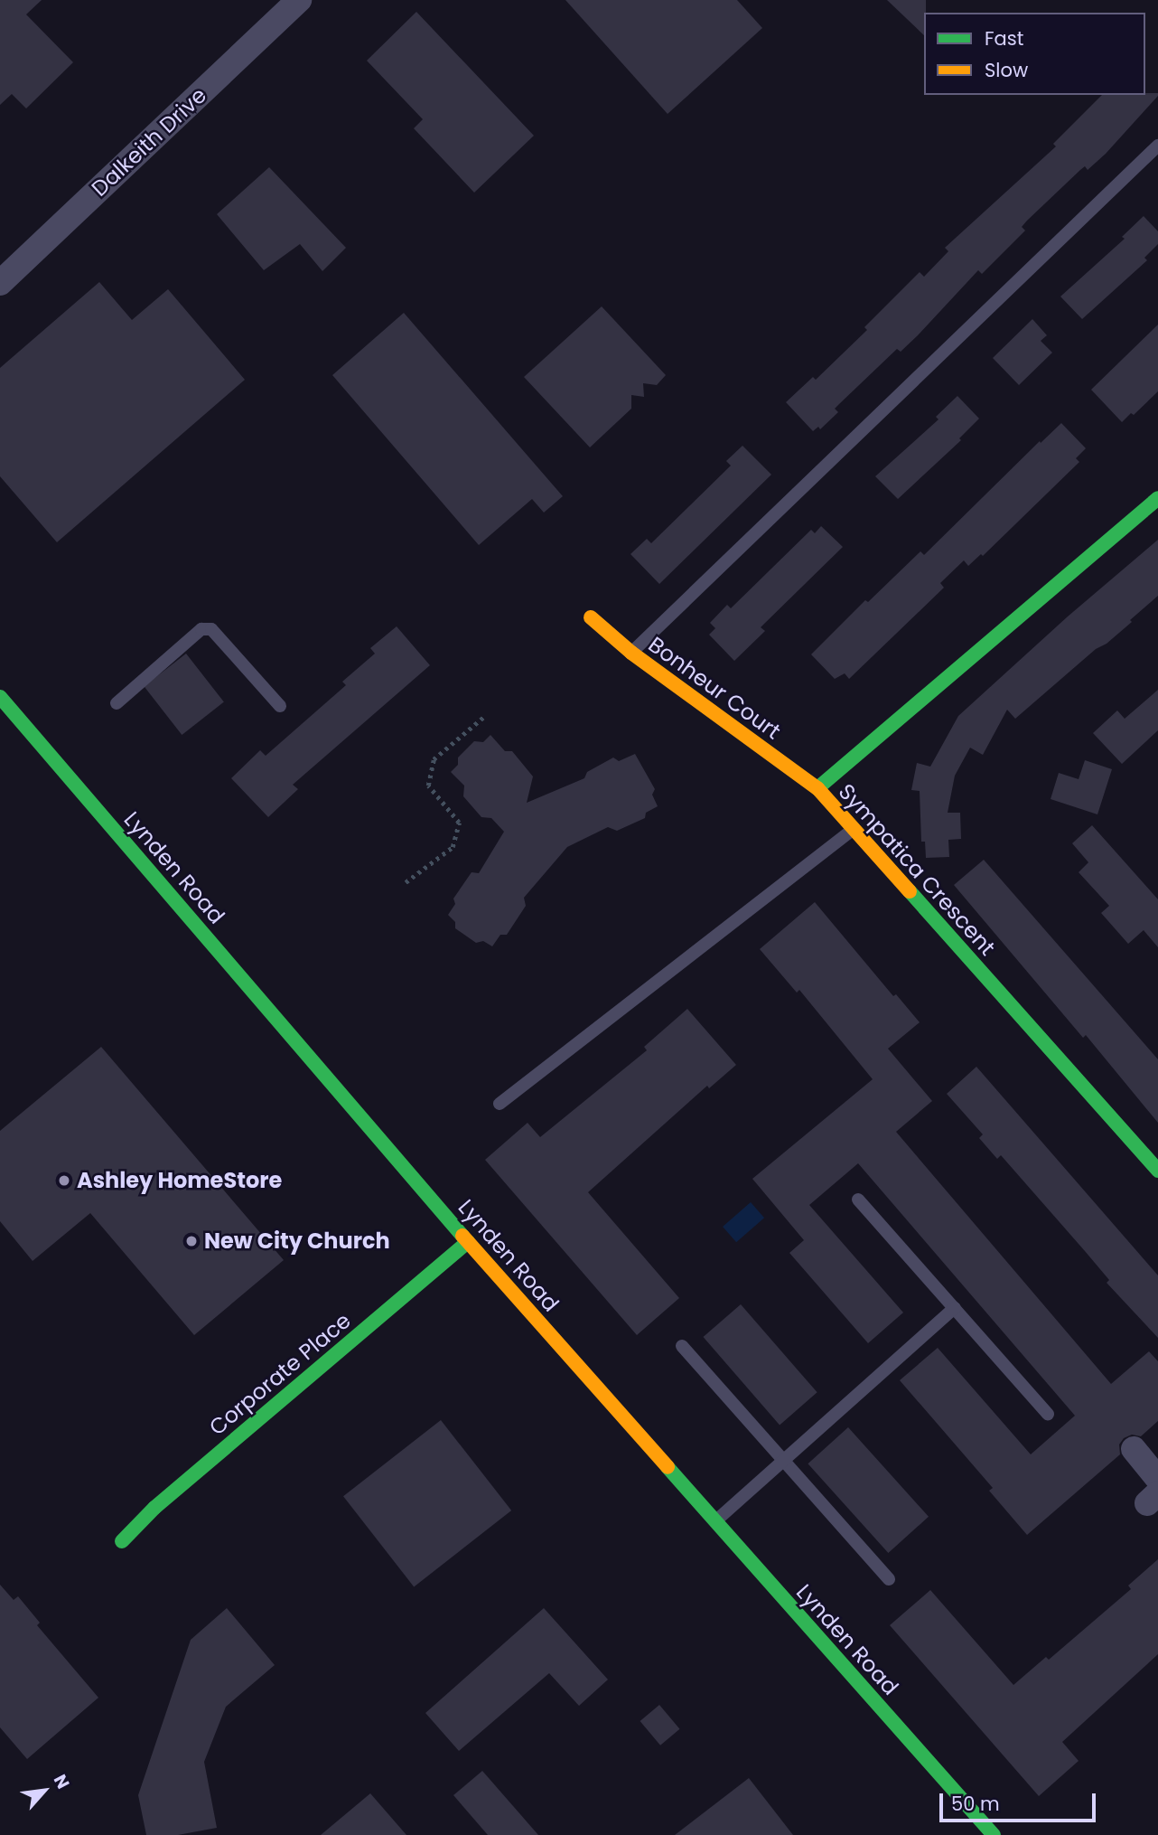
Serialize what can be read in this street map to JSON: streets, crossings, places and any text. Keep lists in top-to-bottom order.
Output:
{
  "streets": {
    "street": [
      "Dalkeith Drive",
      "Bonheur Court",
      "Lynden Road",
      "Sympatica Crescent",
      "Corporate Place"
    ]
  },
  "crossings": [
    ["Bonheur Court", "Sympatica Crescent"],
    ["Lynden Road", "Corporate Place"]
  ],
  "places": ["Ashley HomeStore", "New City Church"],
  "legend": ["Fast", "Slow"],
  "scale_bar": "50 m",
  "north": "top right"
}
